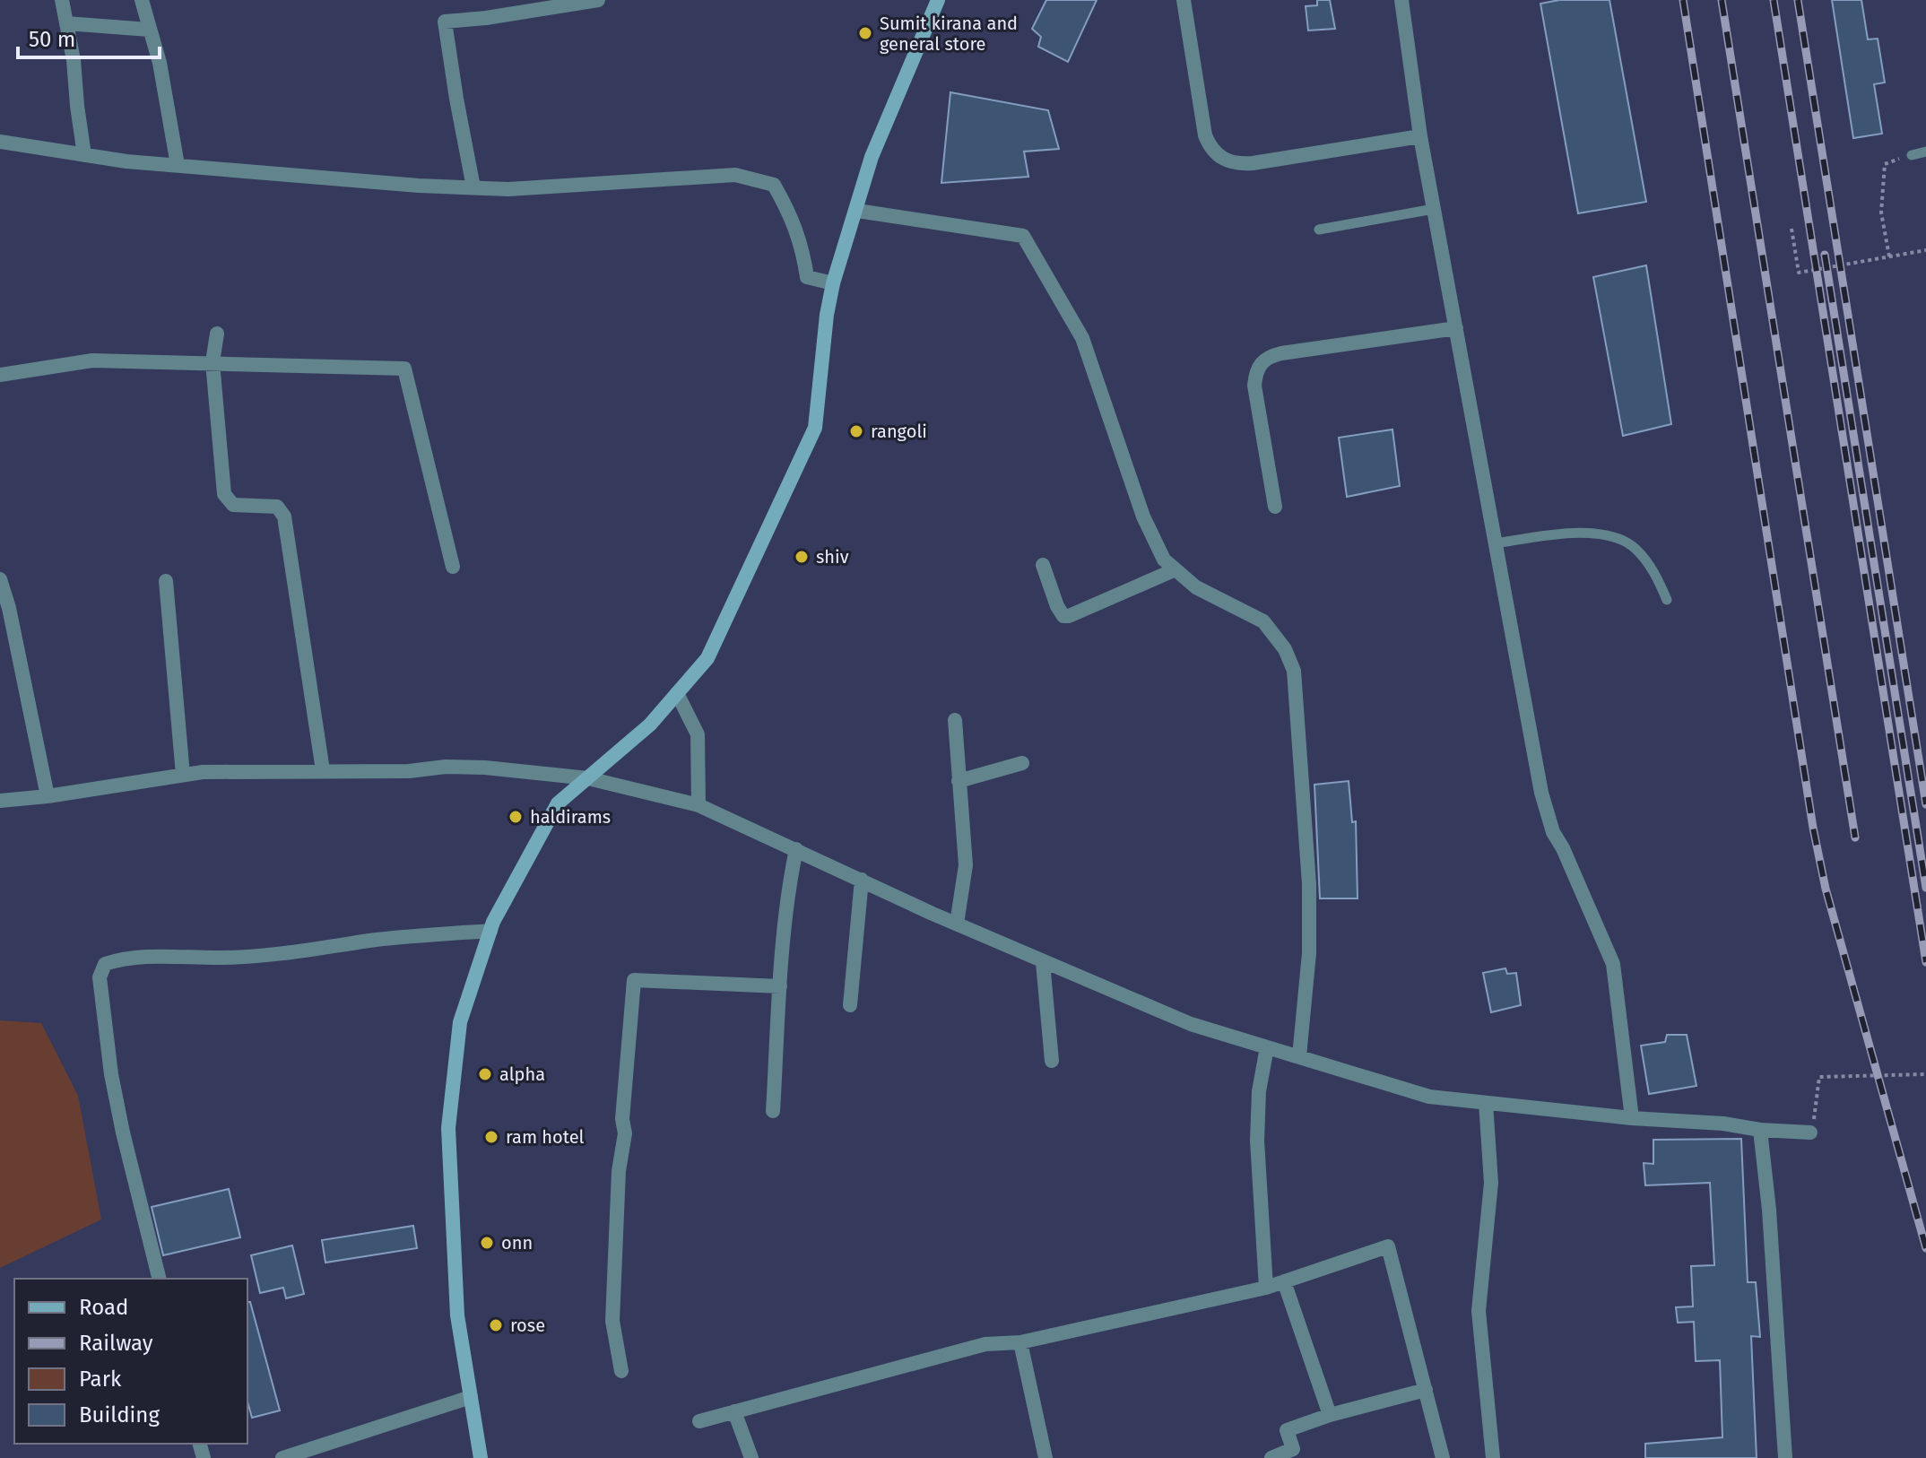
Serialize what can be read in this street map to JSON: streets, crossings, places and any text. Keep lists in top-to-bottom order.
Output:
{
  "places": [
    "Sumit kirana and general store",
    "rangoli",
    "shiv",
    "haldirams",
    "alpha",
    "ram hotel",
    "onn",
    "rose"
  ],
  "legend": [
    "Road",
    "Railway",
    "Park",
    "Building"
  ],
  "scale_bar": "50 m"
}
